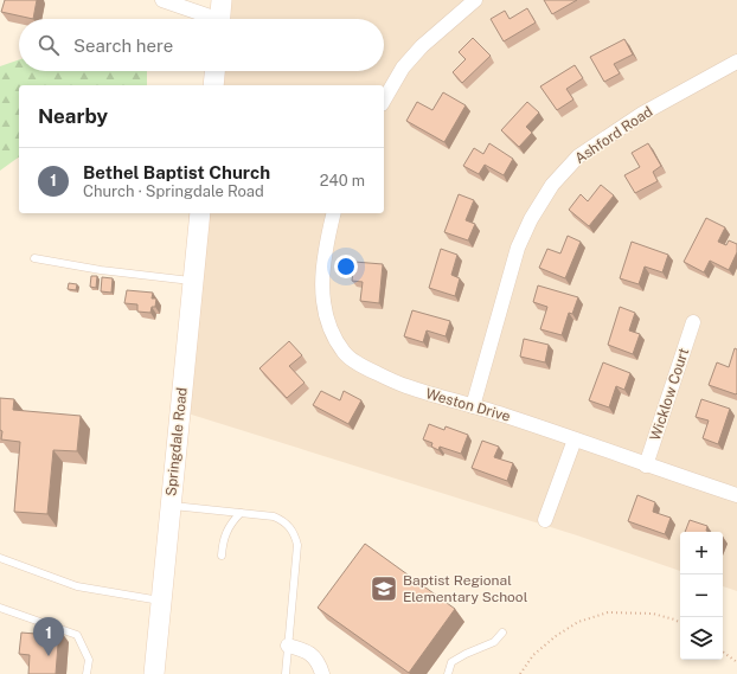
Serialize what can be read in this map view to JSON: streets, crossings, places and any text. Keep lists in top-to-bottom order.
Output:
{
  "streets": {
    "main road": ["Springdale Road"],
    "street": ["Ashford Road", "Wicklow Court", "Weston Drive"]
  },
  "crossings": [
    ["Ashford Road", "Weston Drive"],
    ["Wicklow Court", "Weston Drive"]
  ],
  "places": {
    "school or university": ["Baptist Regional Elementary School"]
  },
  "page": {
    "search": "Search here",
    "heading": "Nearby",
    "list": [
      {
        "mark": "1",
        "name": "Bethel Baptist Church",
        "note": "Church · Springdale Road",
        "value": "240 m"
      }
    ],
    "map_buttons": ["+", "−"],
    "pins": "1"
  }
}
